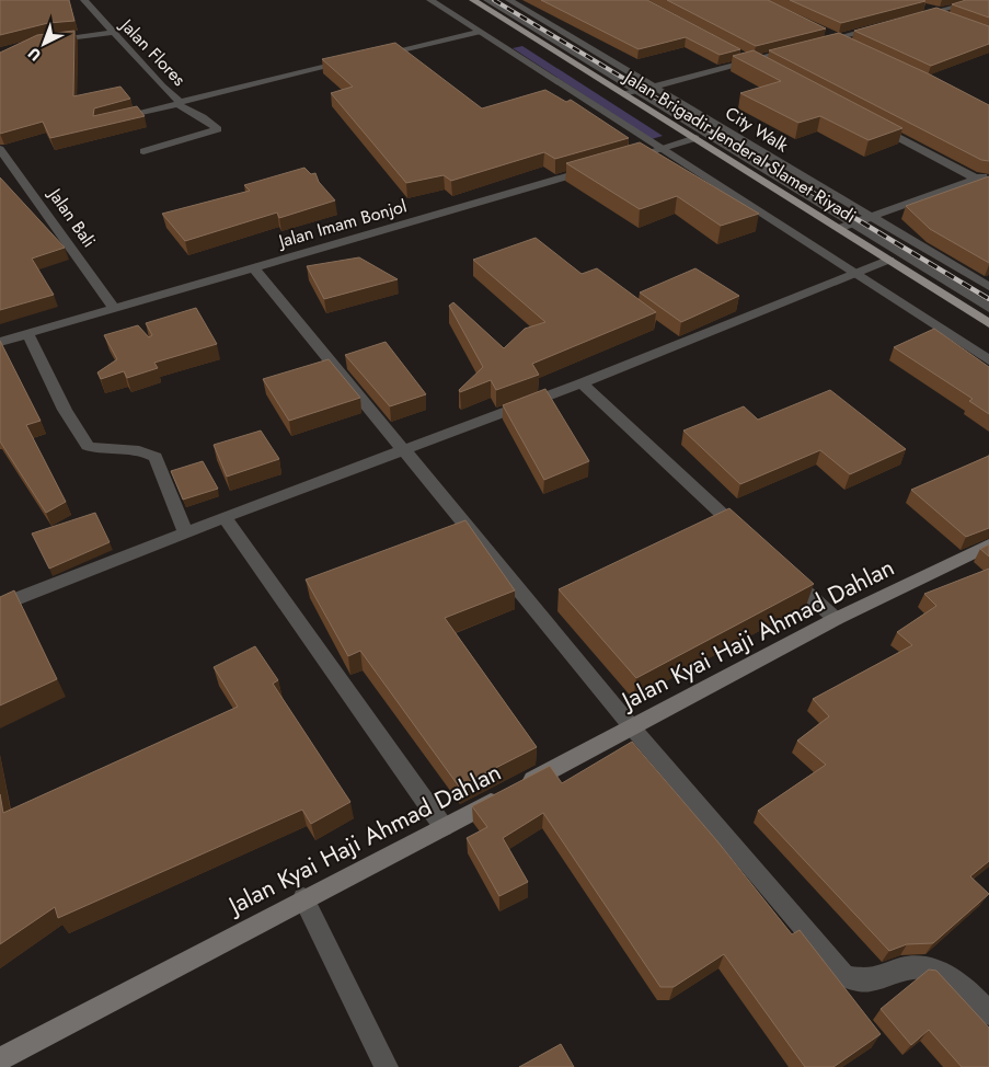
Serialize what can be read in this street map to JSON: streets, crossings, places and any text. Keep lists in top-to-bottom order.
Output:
{
  "streets": {
    "main road": ["Jalan Brigadir Jenderal Slamet Riyadi", "Jalan Kyai Haji Ahmad Dahlan"],
    "street": [
      "Jalan Flores",
      "City Walk",
      "Jalan Bali",
      "Jalan Imam Bonjol"
    ]
  },
  "crossings": [
    ["Jalan Bali", "Jalan Imam Bonjol"]
  ],
  "north": "bottom left"
}
